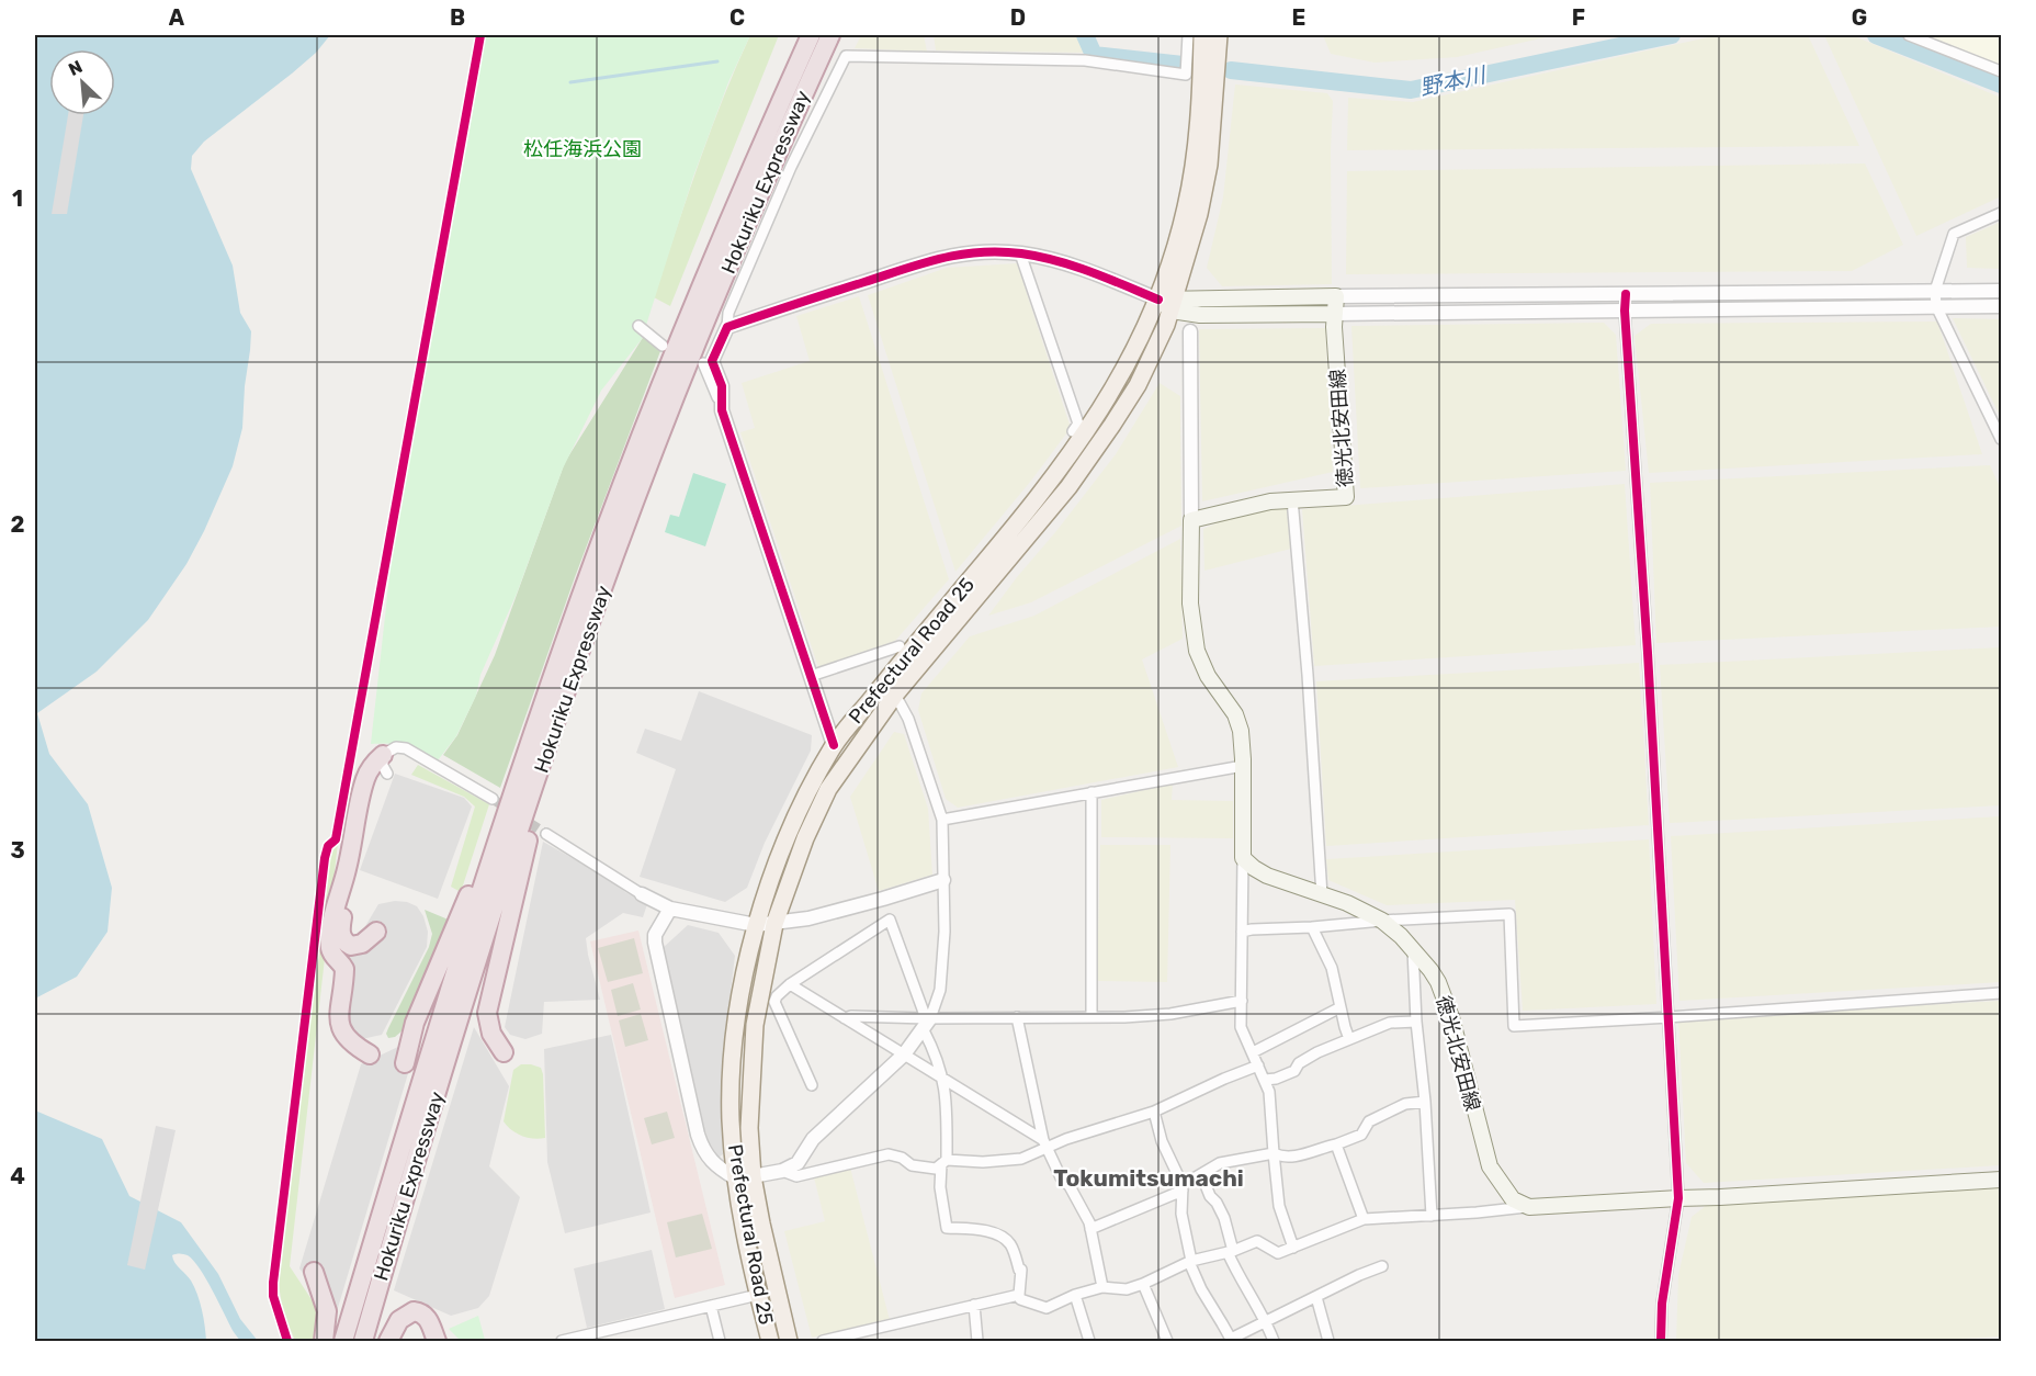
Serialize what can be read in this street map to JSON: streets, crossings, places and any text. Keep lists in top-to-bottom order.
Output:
{
  "streets": {
    "highway": ["Hokuriku Expressway"],
    "main road": ["徳光北安田線", "Prefectural Road 25"]
  },
  "districts": ["Tokumitsumachi"],
  "water": ["野本川"],
  "parks": ["松任海浜公園"],
  "north": "top left",
  "grid": {
    "columns": [
      "A",
      "B",
      "C",
      "D",
      "E",
      "F",
      "G"
    ],
    "rows": [
      "1",
      "2",
      "3",
      "4"
    ]
  }
}
